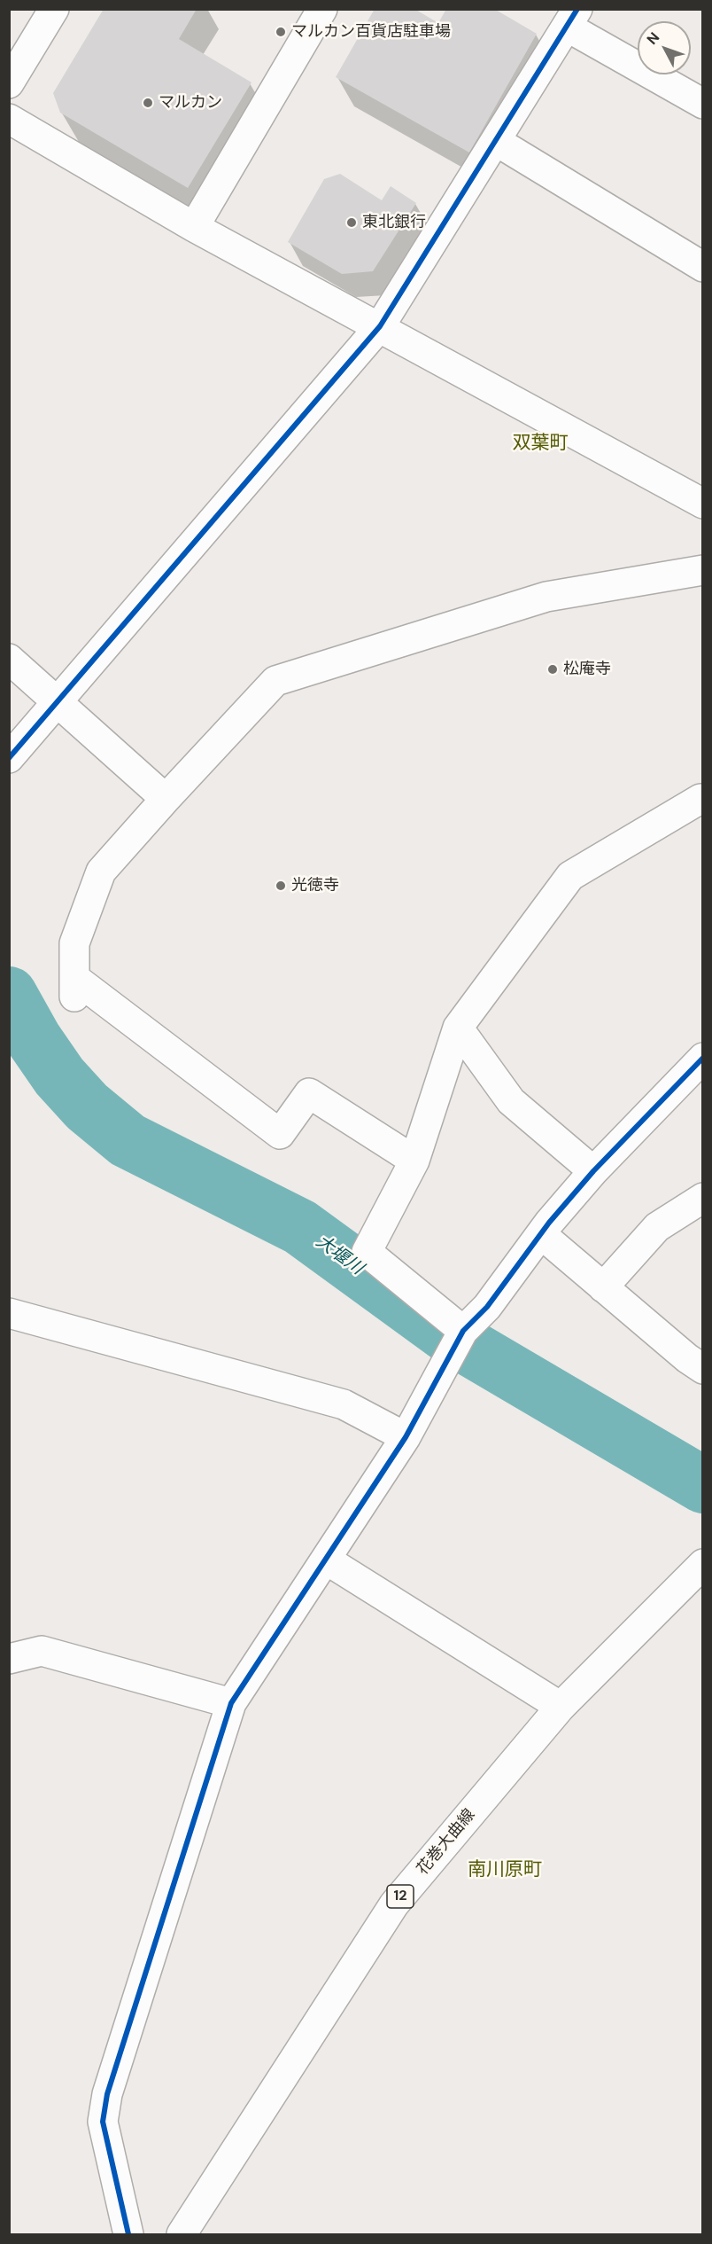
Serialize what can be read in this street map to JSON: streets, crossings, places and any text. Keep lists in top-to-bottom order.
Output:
{
  "streets": {
    "street": ["花巻大曲線", "12"]
  },
  "districts": ["双葉町", "南川原町"],
  "water": ["大堰川"],
  "places": [
    "マルカン百貨店駐車場",
    "マルカン",
    "東北銀行",
    "松庵寺",
    "光徳寺"
  ],
  "north": "top left"
}
